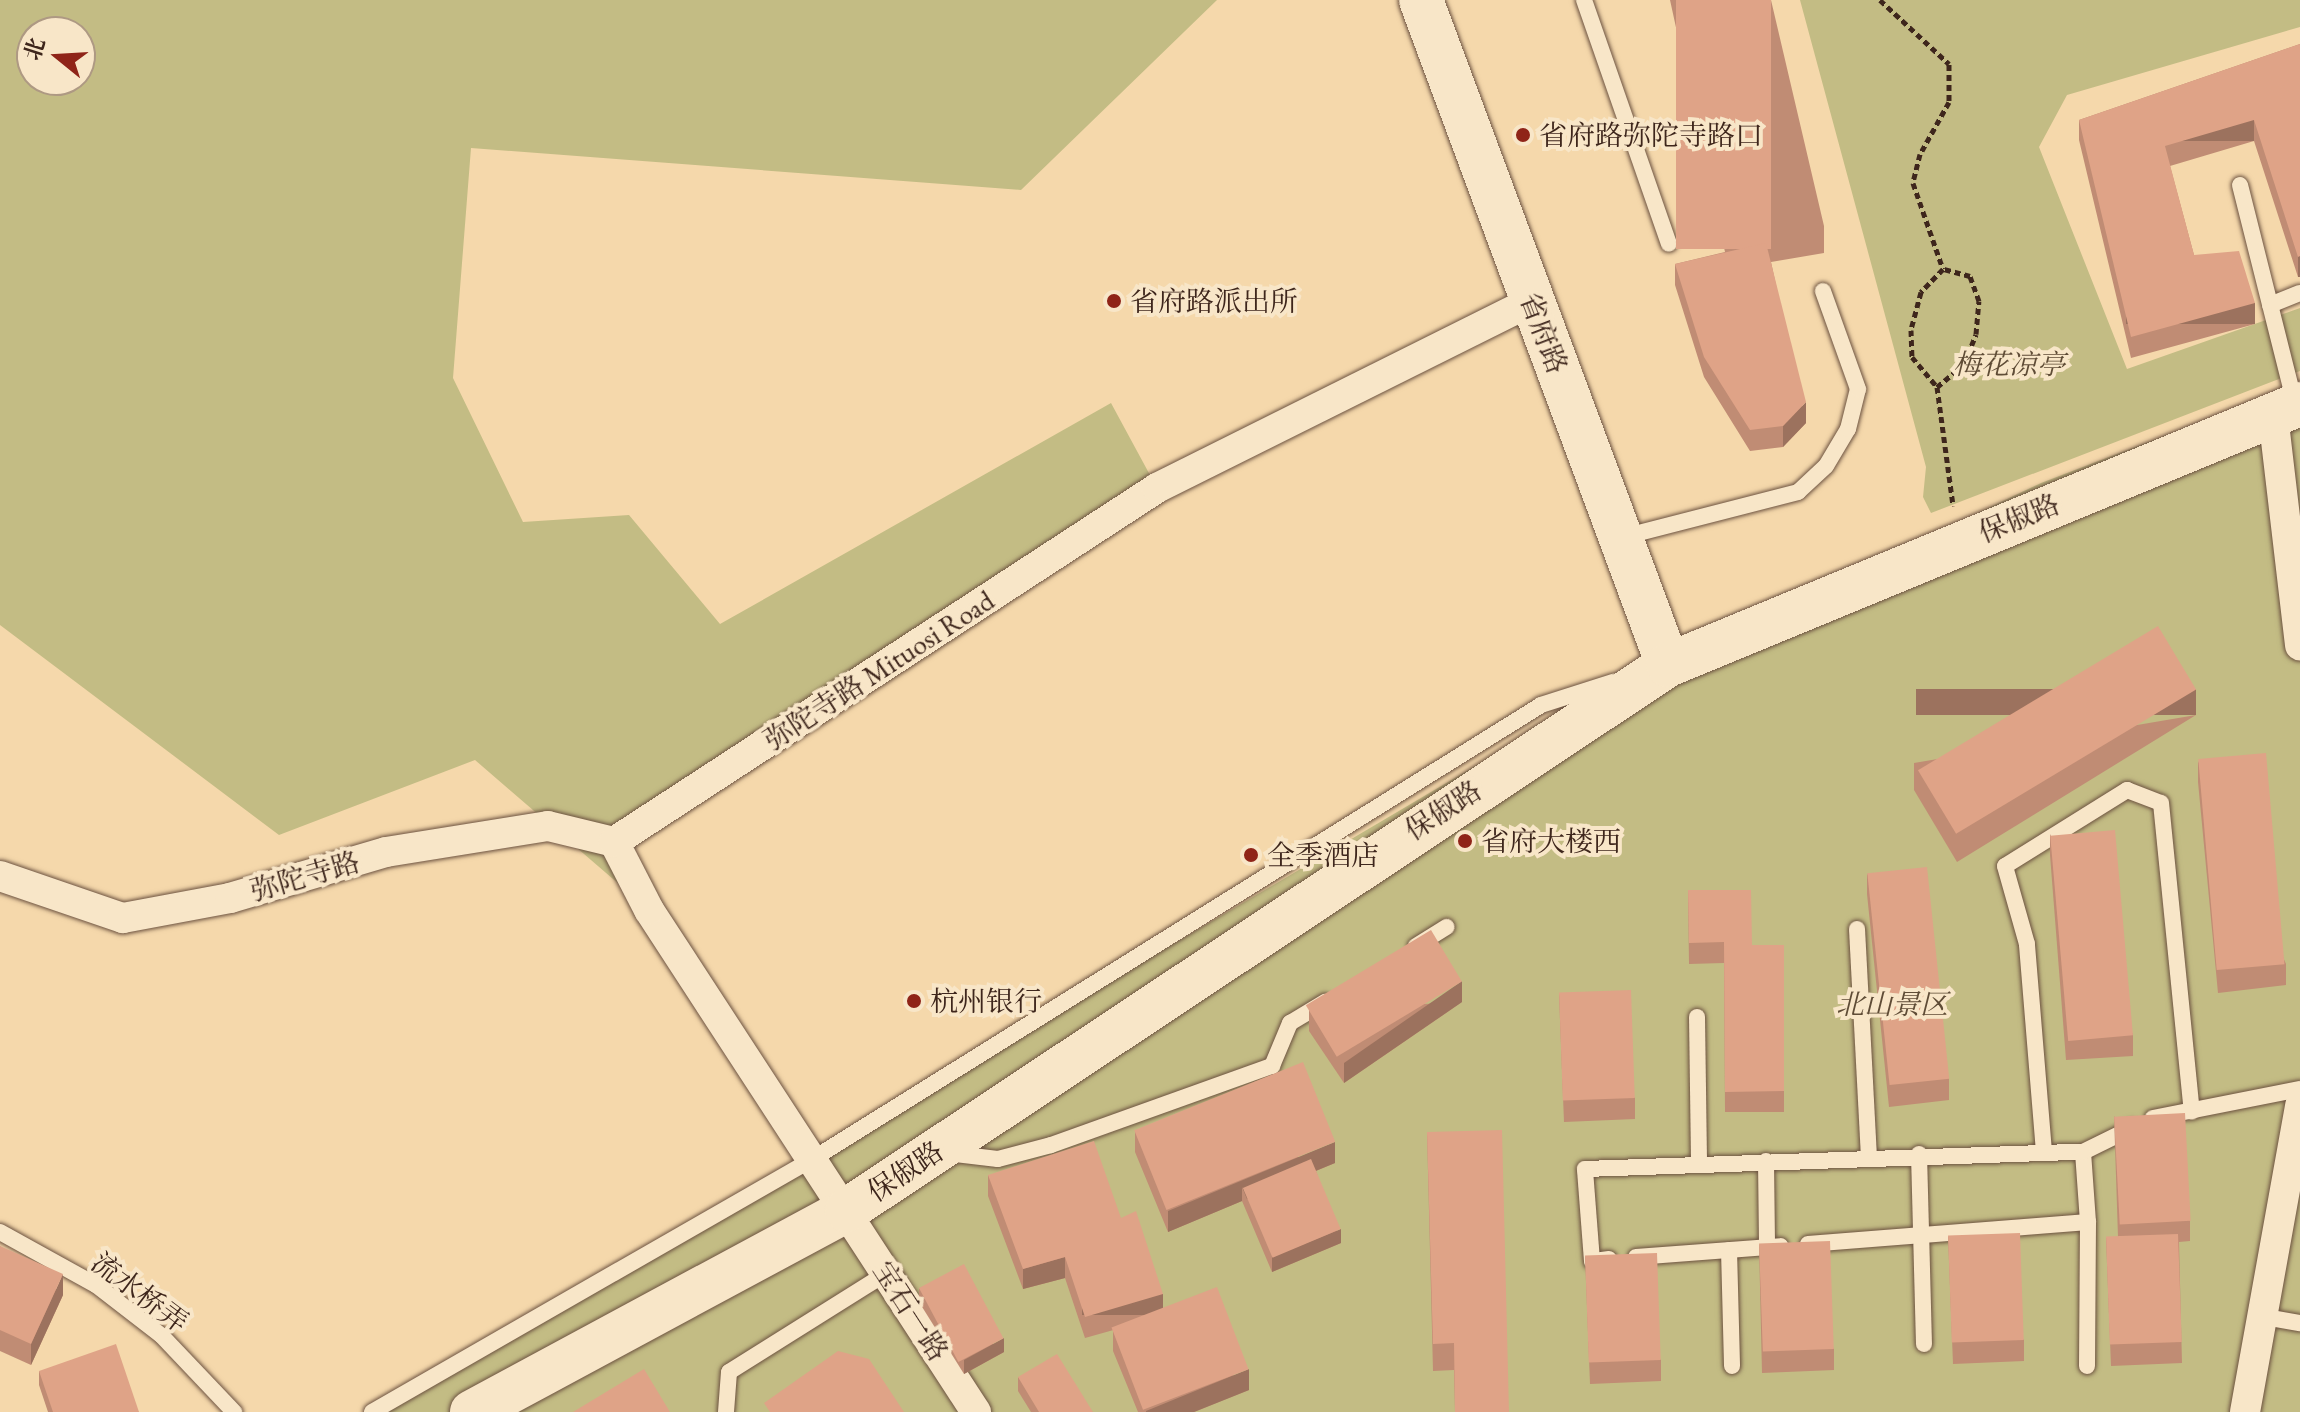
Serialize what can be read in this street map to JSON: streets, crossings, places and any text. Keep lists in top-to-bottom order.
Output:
{
  "streets": {
    "main road": ["省府路", "保俶路"],
    "street": ["弥陀寺路 Mituosi Road", "弥陀寺路", "宝石一路"],
    "lane": ["流水桥弄"]
  },
  "crossings": [
    ["省府路", "保俶路"],
    ["省府路", "弥陀寺路 Mituosi Road"],
    ["保俶路", "宝石一路"],
    ["弥陀寺路 Mituosi Road", "弥陀寺路"]
  ],
  "parks": ["梅花凉亭", "北山景区"],
  "places": [
    "省府路弥陀寺路口",
    "省府路派出所",
    "省府大楼西",
    "全季酒店",
    "杭州银行"
  ],
  "north": "left"
}
